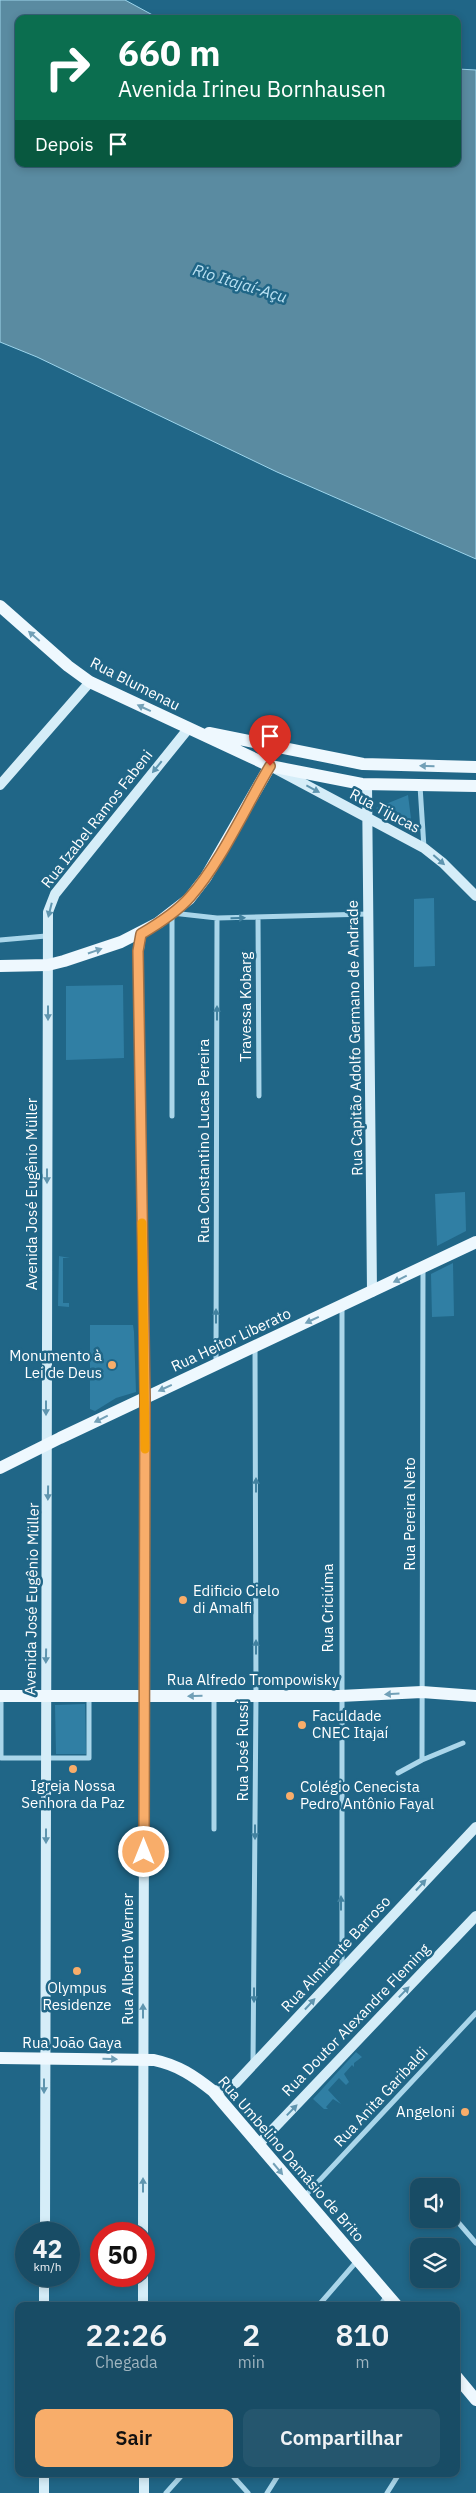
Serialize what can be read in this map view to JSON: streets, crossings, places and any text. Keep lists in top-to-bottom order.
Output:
{
  "streets": {
    "main road": [
      "Rua Blumenau",
      "Rua Tijucas",
      "Rua Izabel Ramos Fabeni",
      "Rua Capitão Adolfo Germano de Andrade",
      "Avenida José Eugênio Müller",
      "Rua Heitor Liberato",
      "Rua Alfredo Trompowisky",
      "Rua Almirante Barroso",
      "Rua Alberto Werner",
      "Rua Doutor Alexandre Fleming",
      "Rua João Gaya",
      "Rua Umbelino Damásio de Brito"
    ],
    "street": [
      "Travessa Kobarg",
      "Rua Constantino Lucas Pereira",
      "Rua Pereira Neto",
      "Rua Criciúma",
      "Rua José Russi",
      "Rua Anita Garibaldi"
    ]
  },
  "crossings": [
    ["Rua Blumenau", "Rua Tijucas"],
    ["Rua Blumenau", "Rua Izabel Ramos Fabeni"],
    ["Rua Blumenau", "Rua Capitão Adolfo Germano de Andrade"],
    ["Rua Tijucas", "Rua Capitão Adolfo Germano de Andrade"],
    ["Rua Izabel Ramos Fabeni", "Avenida José Eugênio Müller"],
    ["Rua Capitão Adolfo Germano de Andrade", "Rua Heitor Liberato"],
    ["Rua Constantino Lucas Pereira", "Rua Heitor Liberato"],
    ["Avenida José Eugênio Müller", "Rua Heitor Liberato"],
    ["Avenida José Eugênio Müller", "Rua Alfredo Trompowisky"],
    ["Avenida José Eugênio Müller", "Rua João Gaya"],
    ["Rua Heitor Liberato", "Rua Pereira Neto"],
    ["Rua Heitor Liberato", "Rua Criciúma"],
    ["Rua Heitor Liberato", "Rua José Russi"],
    ["Rua Heitor Liberato", "Rua Alberto Werner"],
    ["Rua Pereira Neto", "Rua Alfredo Trompowisky"],
    ["Rua Criciúma", "Rua Alfredo Trompowisky"],
    ["Rua Criciúma", "Rua Almirante Barroso"],
    ["Rua Alfredo Trompowisky", "Rua José Russi"],
    ["Rua Alfredo Trompowisky", "Rua Alberto Werner"],
    ["Rua José Russi", "Rua Almirante Barroso"],
    ["Rua Almirante Barroso", "Rua Umbelino Damásio de Brito"],
    ["Rua Alberto Werner", "Rua João Gaya"],
    ["Rua Alberto Werner", "Rua Umbelino Damásio de Brito"],
    ["Rua Doutor Alexandre Fleming", "Rua Umbelino Damásio de Brito"],
    ["Rua João Gaya", "Rua Umbelino Damásio de Brito"],
    ["Rua Anita Garibaldi", "Rua Umbelino Damásio de Brito"]
  ],
  "one_way": [
    "Rua Blumenau",
    "Rua Tijucas",
    "Rua Izabel Ramos Fabeni",
    "Avenida José Eugênio Müller",
    "Rua Heitor Liberato",
    "Rua Criciúma",
    "Rua Almirante Barroso",
    "Rua Alberto Werner",
    "Rua Doutor Alexandre Fleming",
    "Rua João Gaya"
  ],
  "water": ["Rio Itajaí-Açu"],
  "places": [
    "Monumento à Lei de Deus",
    "Edificio Cielo di Amalfi",
    "Faculdade CNEC Itajaí",
    "Igreja Nossa Senhora da Paz",
    "Colégio Cenecista Pedro Antônio Fayal",
    "Olympus Residenze",
    "Angeloni"
  ],
  "page": {
    "turn": ["660 m", "Avenida Irineu Bornhausen"],
    "then": "Depois",
    "speed": "42 km/h",
    "limit": "50",
    "eta": [
      "22:26",
      "Chegada",
      "2",
      "min",
      "810",
      "m"
    ],
    "buttons": ["Sair", "Compartilhar"]
  }
}
